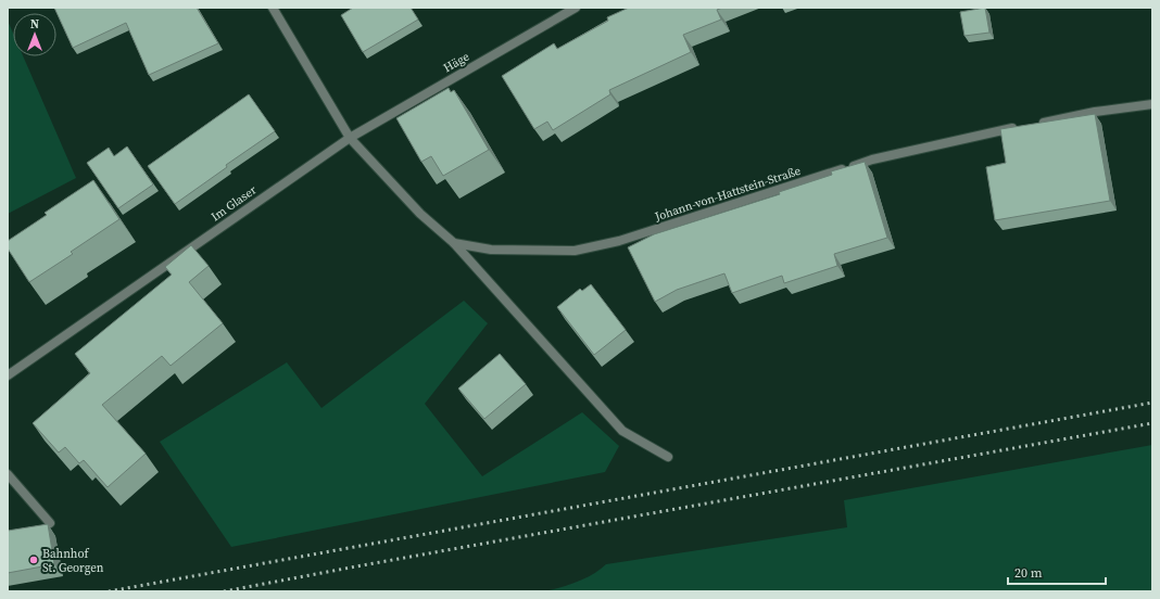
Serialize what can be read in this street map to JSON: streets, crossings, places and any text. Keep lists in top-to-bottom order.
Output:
{
  "streets": {
    "street": ["Häge", "Johann-von-Hattstein-Straße", "Im Glaser"]
  },
  "crossings": [
    ["Häge", "Im Glaser"]
  ],
  "places": ["Bahnhof St. Georgen"],
  "scale_bar": "20 m",
  "north": "top"
}
